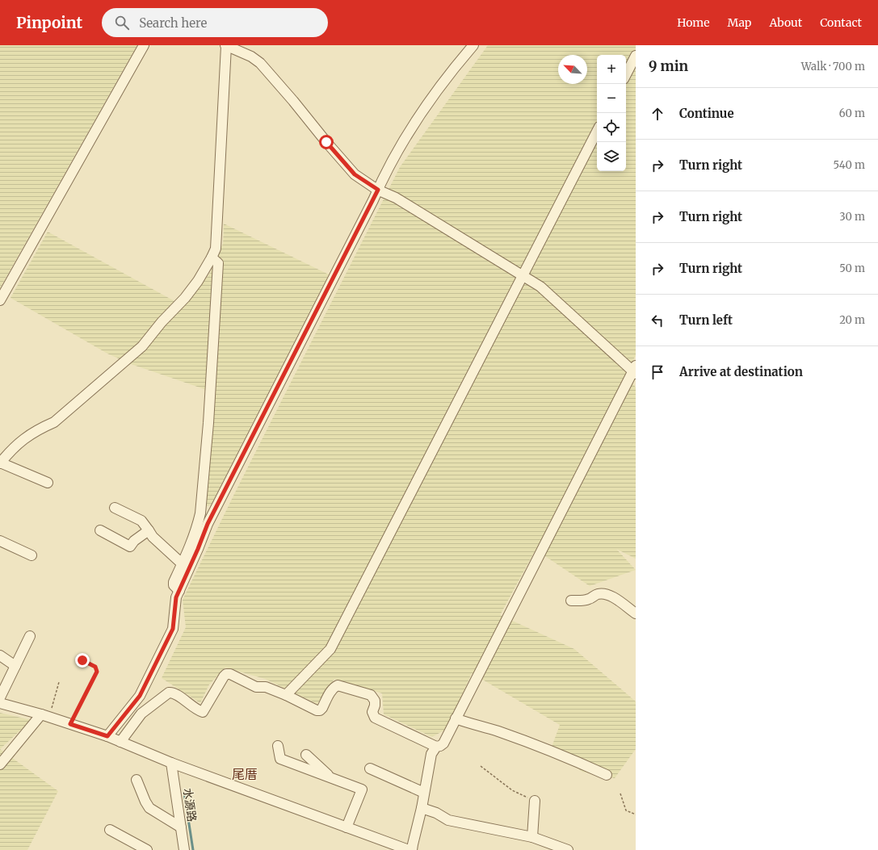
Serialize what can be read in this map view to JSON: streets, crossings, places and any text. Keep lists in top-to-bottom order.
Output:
{
  "streets": {
    "street": ["水源路"]
  },
  "districts": ["尾厝"],
  "north": "top left",
  "page": {
    "header": "Pinpoint",
    "search": "Search here",
    "nav": [
      "Home",
      "Map",
      "About",
      "Contact"
    ],
    "heading": ["9 min", "Walk · 700 m"],
    "map_buttons": ["+", "−"],
    "list": [
      ["Continue", "60 m"],
      ["Turn right", "540 m"],
      ["Turn right", "30 m"],
      ["Turn right", "50 m"],
      ["Turn left", "20 m"],
      "Arrive at destination"
    ]
  }
}
